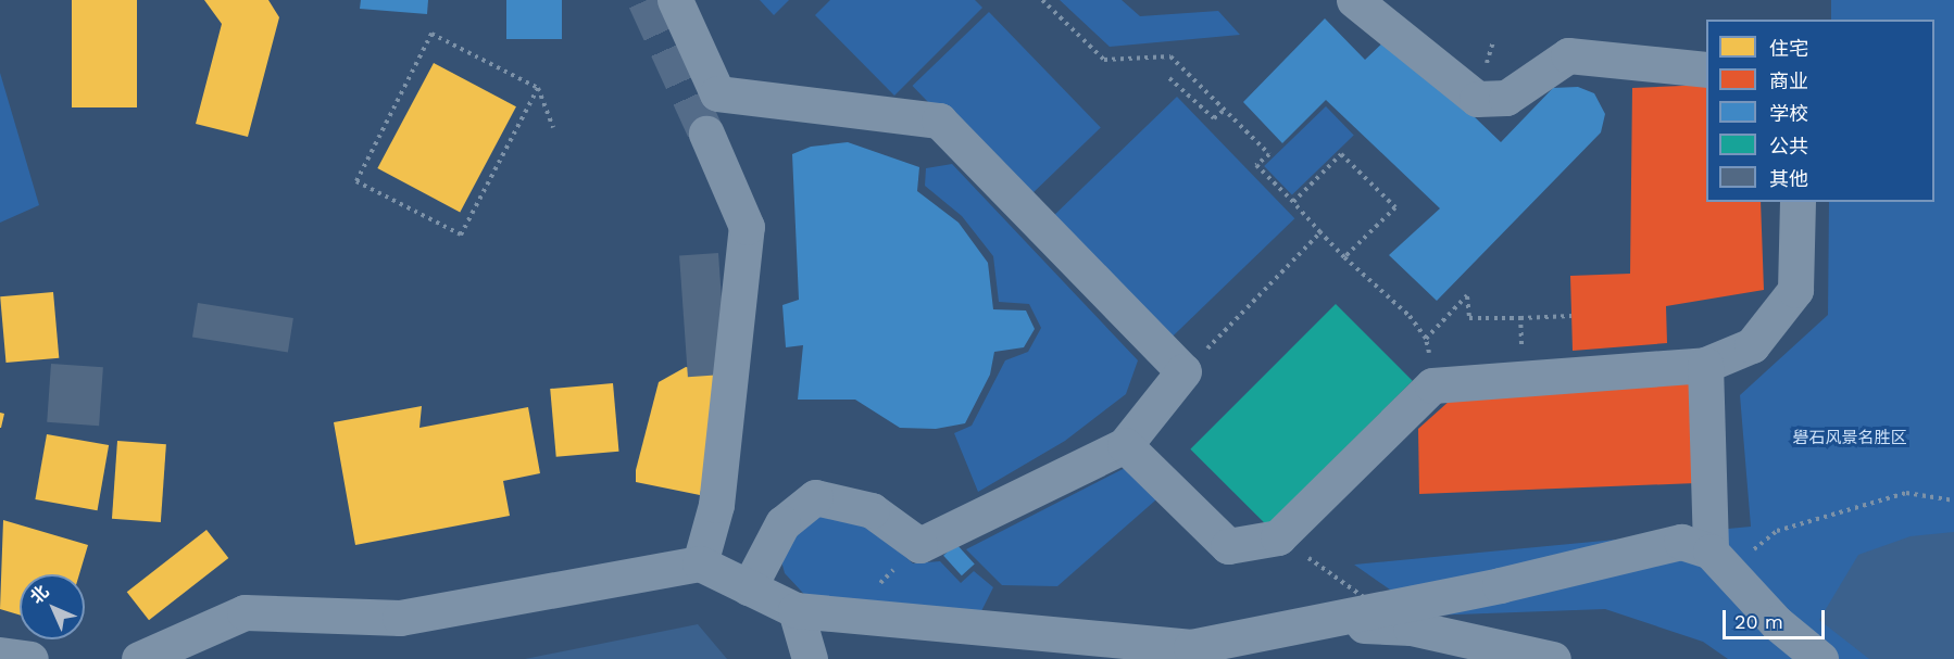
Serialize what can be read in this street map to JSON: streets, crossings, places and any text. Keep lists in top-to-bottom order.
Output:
{
  "parks": ["礐石风景名胜区"],
  "legend": [
    "住宅",
    "商业",
    "学校",
    "公共",
    "其他"
  ],
  "scale_bar": "20 m",
  "north": "top left"
}
